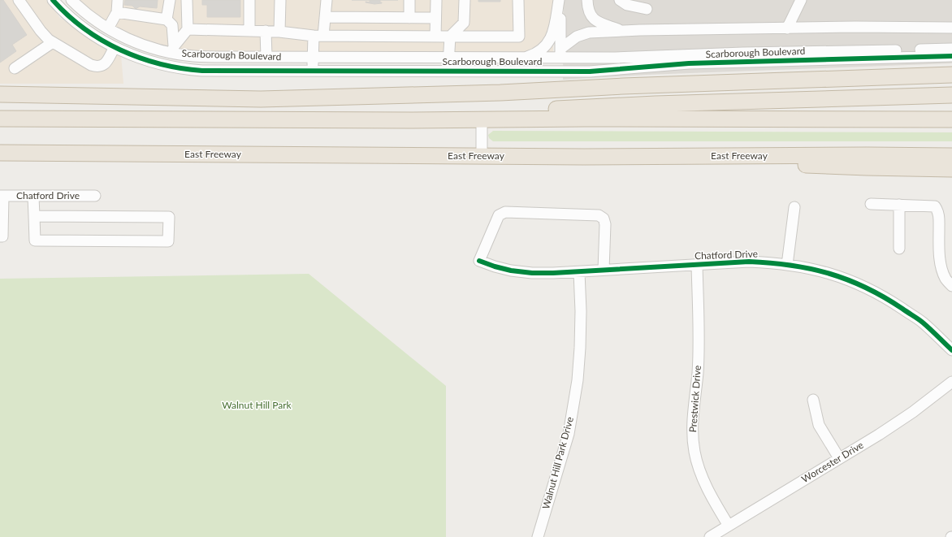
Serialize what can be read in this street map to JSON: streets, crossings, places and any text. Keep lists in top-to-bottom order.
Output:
{
  "streets": {
    "highway": ["East Freeway"],
    "street": [
      "Scarborough Boulevard",
      "Chatford Drive",
      "Prestwick Drive",
      "Worcester Drive",
      "Walnut Hill Park Drive"
    ]
  },
  "crossings": [
    ["Chatford Drive", "Prestwick Drive"],
    ["Chatford Drive", "Walnut Hill Park Drive"],
    ["Prestwick Drive", "Worcester Drive"]
  ],
  "parks": ["Walnut Hill Park"]
}
